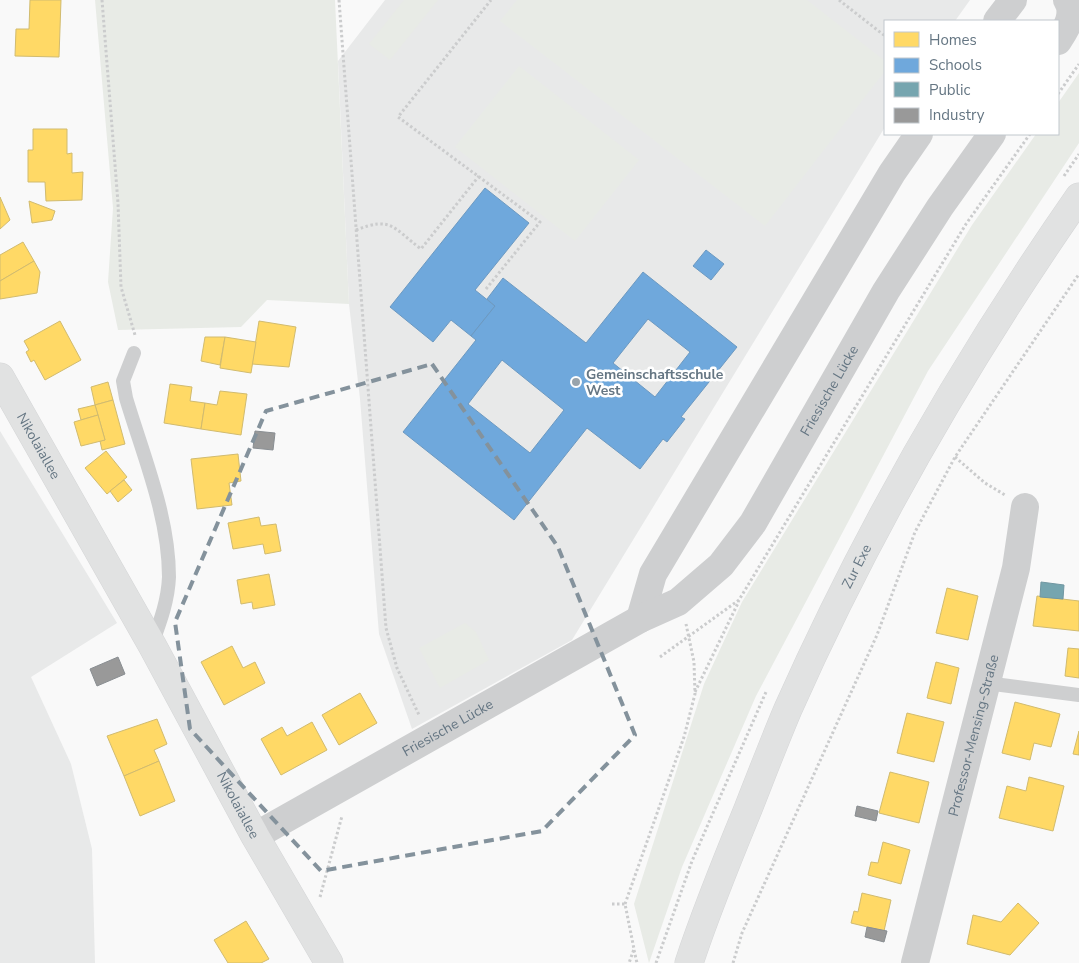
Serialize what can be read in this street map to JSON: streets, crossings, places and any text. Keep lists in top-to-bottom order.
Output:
{
  "streets": {
    "main road": ["Nikolaiallee", "Zur Exe"],
    "street": ["Friesische Lücke", "Professor-Mensing-Straße"]
  },
  "crossings": [
    ["Friesische Lücke", "Nikolaiallee"]
  ],
  "places": ["Gemeinschaftsschule West"],
  "legend": [
    "Homes",
    "Schools",
    "Public",
    "Industry"
  ]
}
